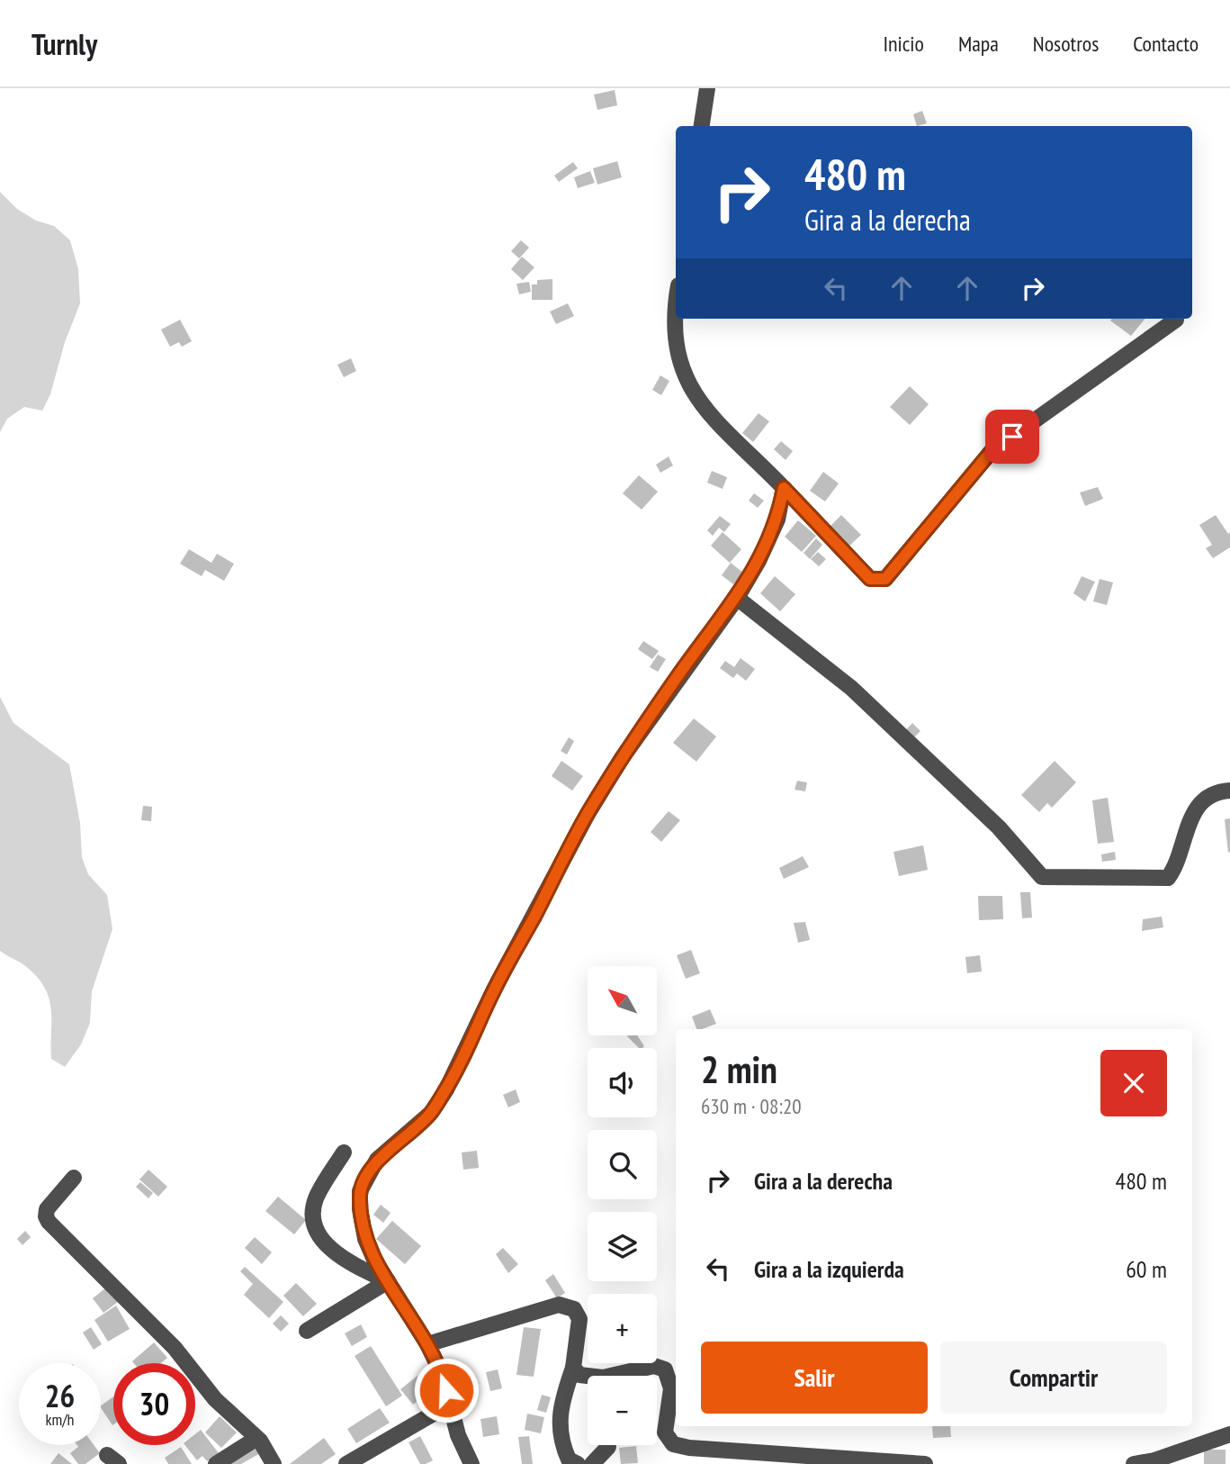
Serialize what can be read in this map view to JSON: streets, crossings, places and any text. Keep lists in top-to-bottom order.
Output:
{
  "north": "top left",
  "page": {
    "header": "Turnly",
    "nav": [
      "Inicio",
      "Mapa",
      "Nosotros",
      "Contacto"
    ],
    "turn": ["480 m", "Gira a la derecha"],
    "map_buttons": ["+", "−"],
    "heading": ["2 min", "630 m · 08:20"],
    "list": [
      {
        "name": "Gira a la derecha",
        "value": "480 m"
      },
      {
        "name": "Gira a la izquierda",
        "value": "60 m"
      }
    ],
    "buttons": ["Salir", "Compartir"],
    "speed": "26 km/h",
    "limit": "30"
  }
}
